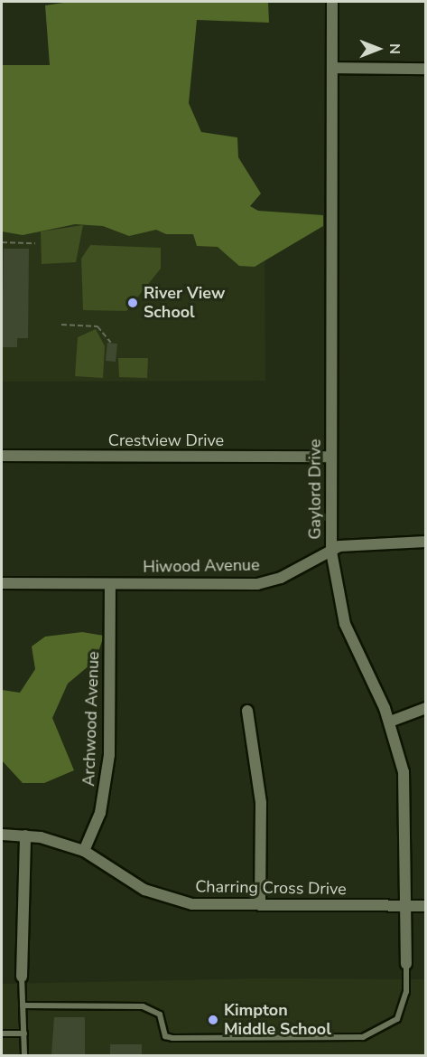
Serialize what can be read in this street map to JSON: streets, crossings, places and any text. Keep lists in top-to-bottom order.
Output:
{
  "streets": {
    "street": [
      "Crestview Drive",
      "Gaylord Drive",
      "Hiwood Avenue",
      "Archwood Avenue",
      "Charring Cross Drive"
    ]
  },
  "crossings": [
    ["Crestview Drive", "Gaylord Drive"],
    ["Gaylord Drive", "Hiwood Avenue"],
    ["Gaylord Drive", "Charring Cross Drive"],
    ["Hiwood Avenue", "Archwood Avenue"],
    ["Archwood Avenue", "Charring Cross Drive"]
  ],
  "places": ["River View School", "Kimpton Middle School"],
  "north": "right"
}
